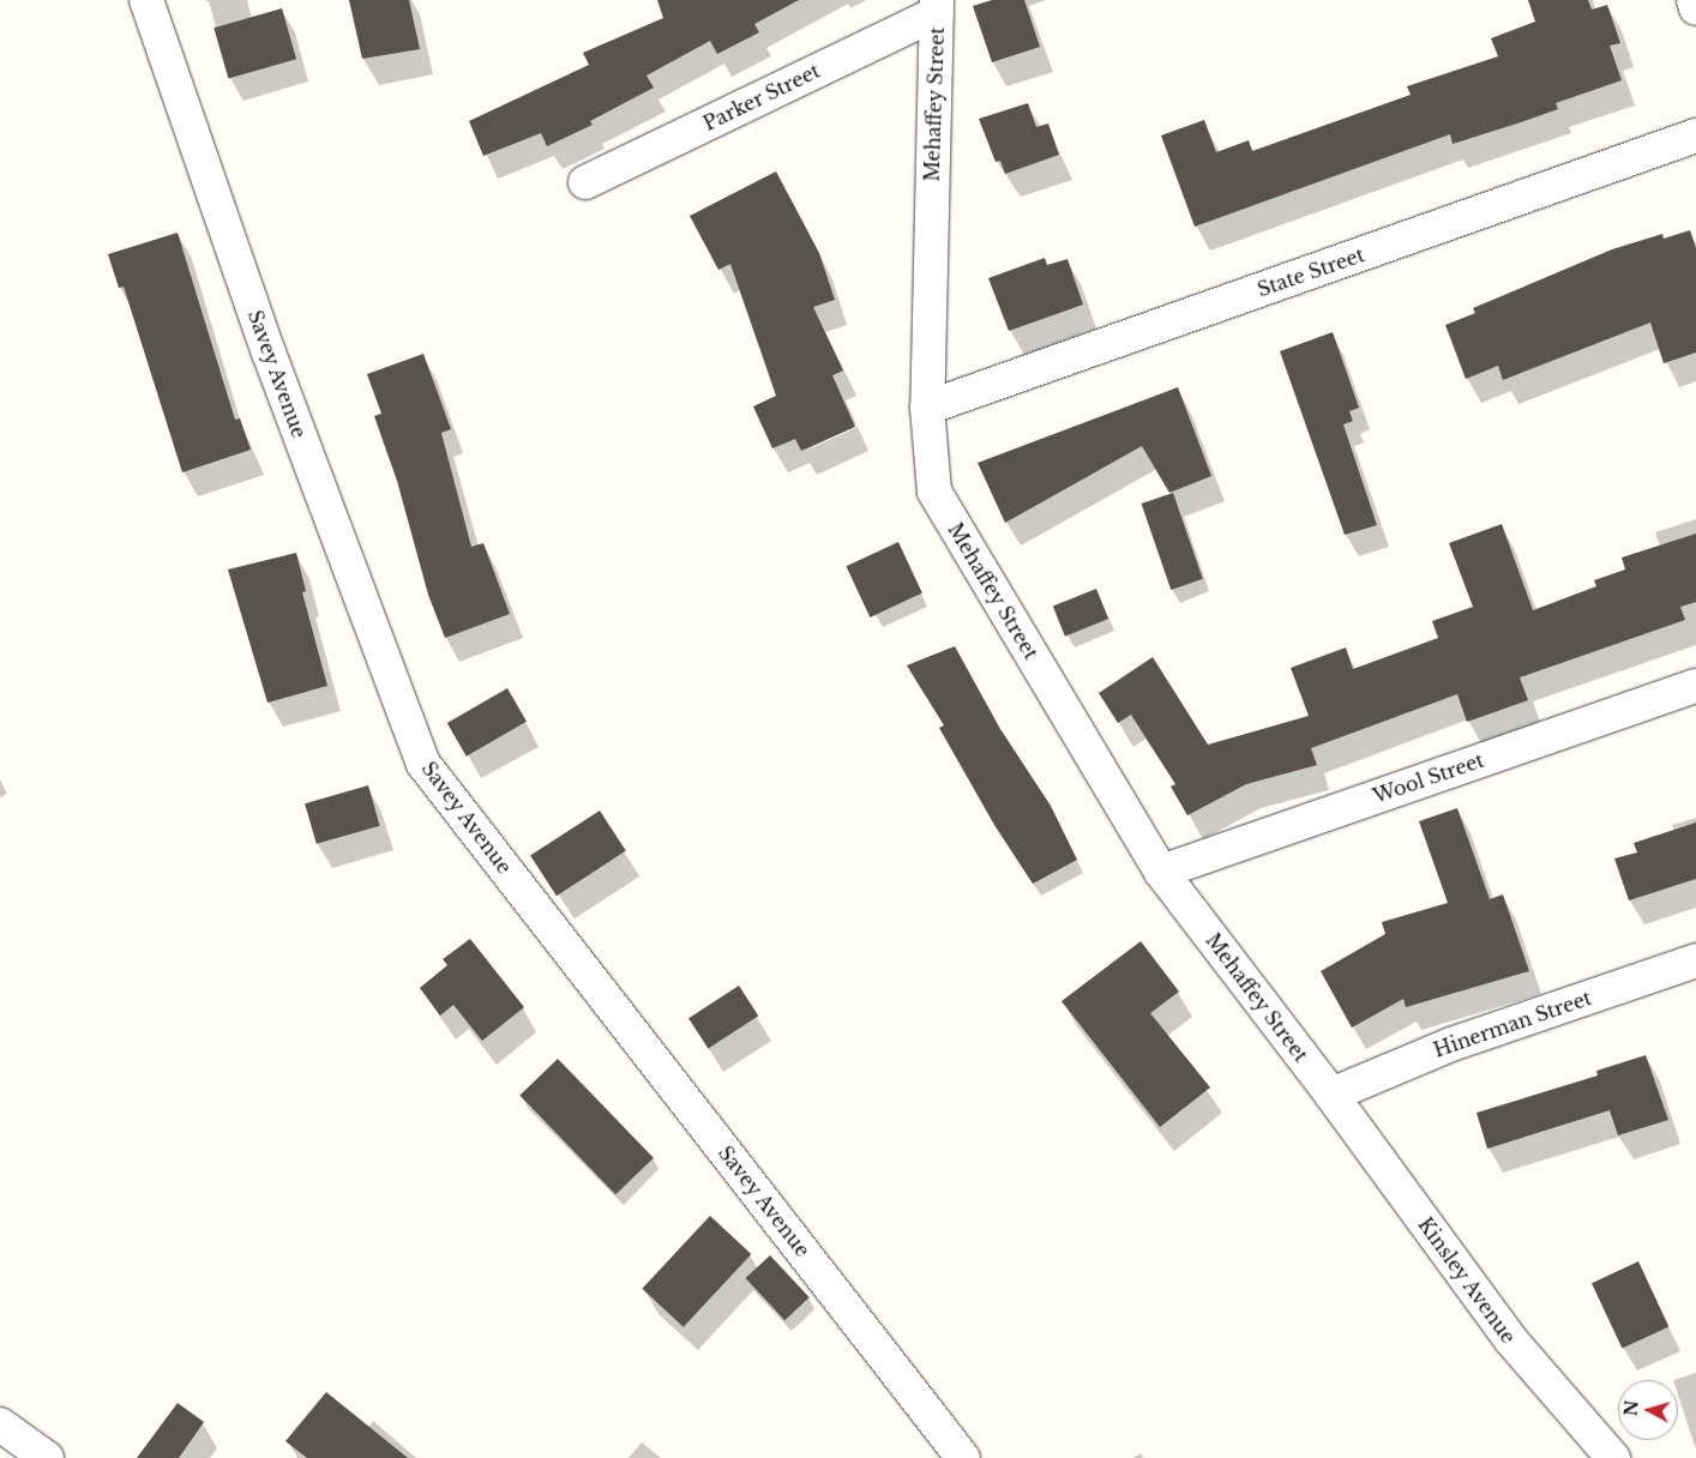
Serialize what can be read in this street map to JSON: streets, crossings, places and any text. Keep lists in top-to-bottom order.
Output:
{
  "streets": {
    "street": [
      "Parker Street",
      "Mehaffey Street",
      "State Street",
      "Savey Avenue",
      "Wool Street",
      "Hinerman Street",
      "Kinsley Avenue"
    ]
  },
  "crossings": [
    ["Parker Street", "Mehaffey Street"],
    ["Mehaffey Street", "State Street"],
    ["Mehaffey Street", "Wool Street"],
    ["Mehaffey Street", "Hinerman Street"],
    ["Mehaffey Street", "Kinsley Avenue"],
    ["Hinerman Street", "Kinsley Avenue"]
  ],
  "north": "left"
}
